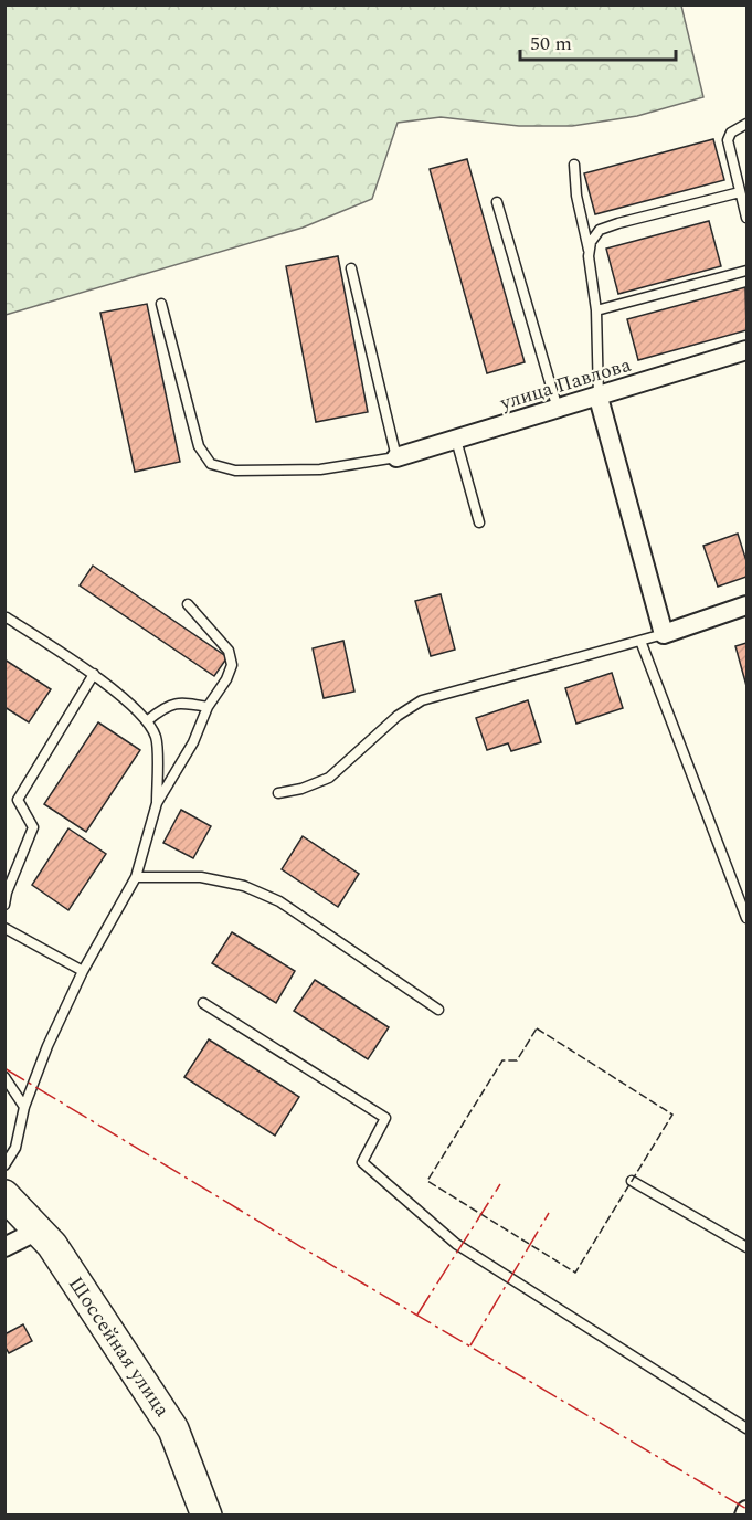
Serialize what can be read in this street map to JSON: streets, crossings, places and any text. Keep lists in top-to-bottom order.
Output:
{
  "streets": {
    "main road": ["Шоссейная улица"],
    "street": ["улица Павлова"]
  },
  "scale_bar": "50 m"
}
